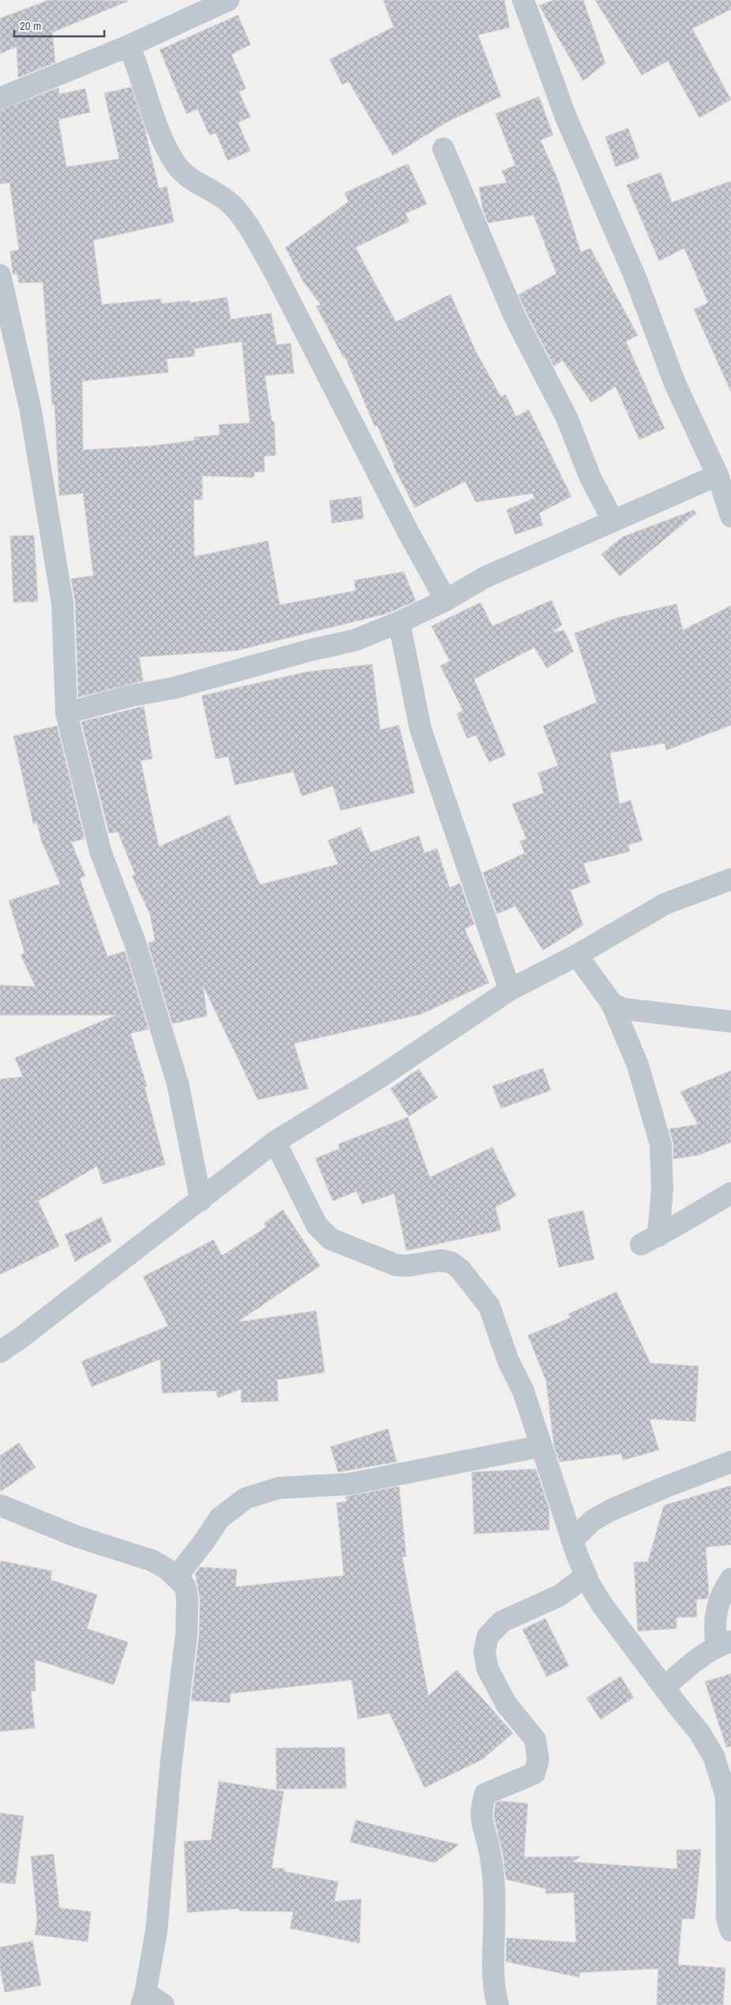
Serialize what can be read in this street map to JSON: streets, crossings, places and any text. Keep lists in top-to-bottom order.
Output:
{
  "scale_bar": "20 m"
}
